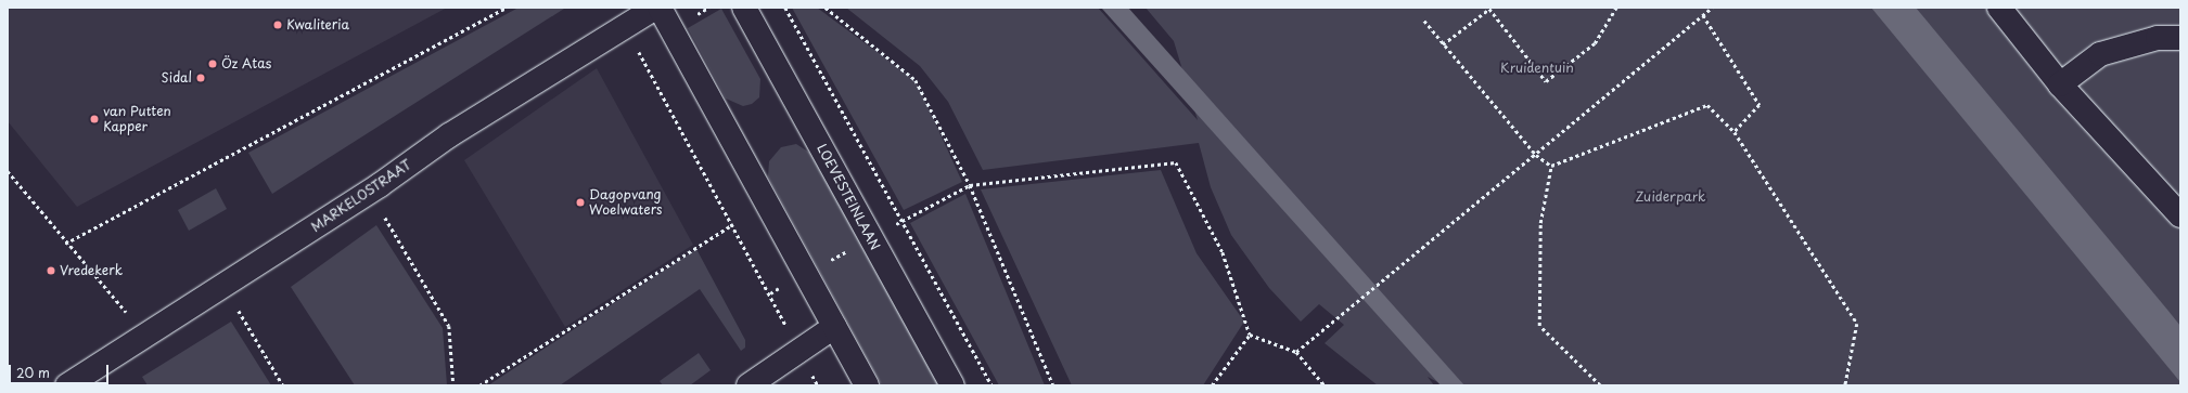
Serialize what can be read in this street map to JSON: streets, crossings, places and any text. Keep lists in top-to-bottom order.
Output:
{
  "streets": {
    "street": ["MARKELOSTRAAT", "LOEVESTEINLAAN"]
  },
  "parks": ["Kruidentuin", "Zuiderpark"],
  "places": [
    "Kwaliteria",
    "Öz Atas",
    "Sidal",
    "van Putten Kapper",
    "Dagopvang Woelwaters",
    "Vredekerk"
  ],
  "scale_bar": "20 m"
}
